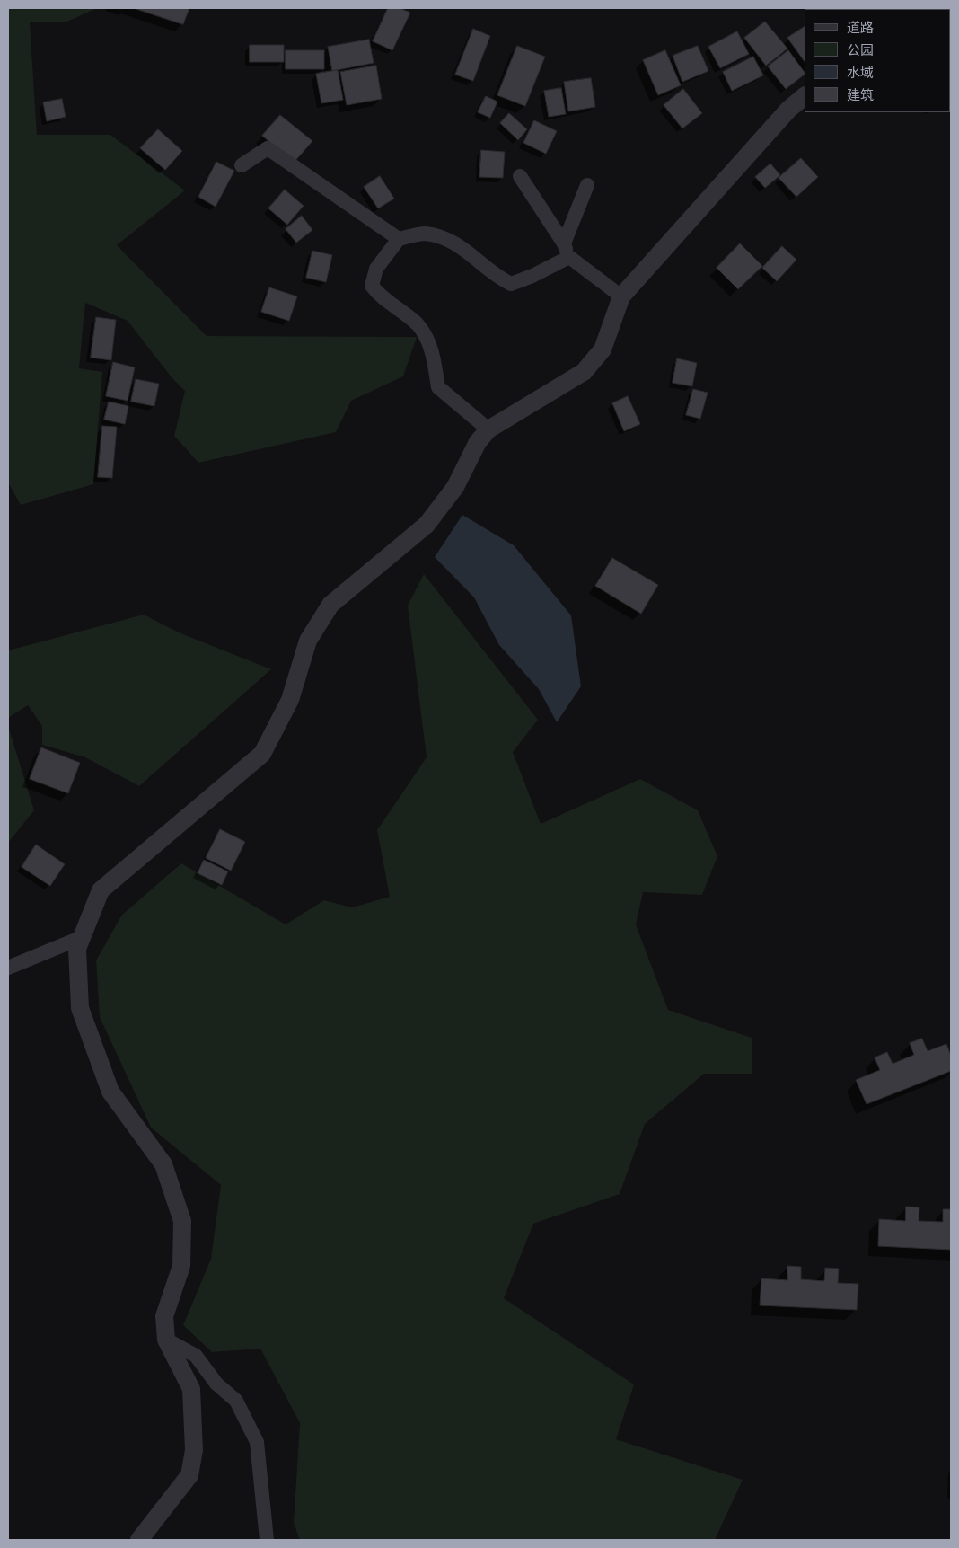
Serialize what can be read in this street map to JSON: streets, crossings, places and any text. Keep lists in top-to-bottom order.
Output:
{
  "legend": [
    "道路",
    "公园",
    "水域",
    "建筑"
  ]
}
